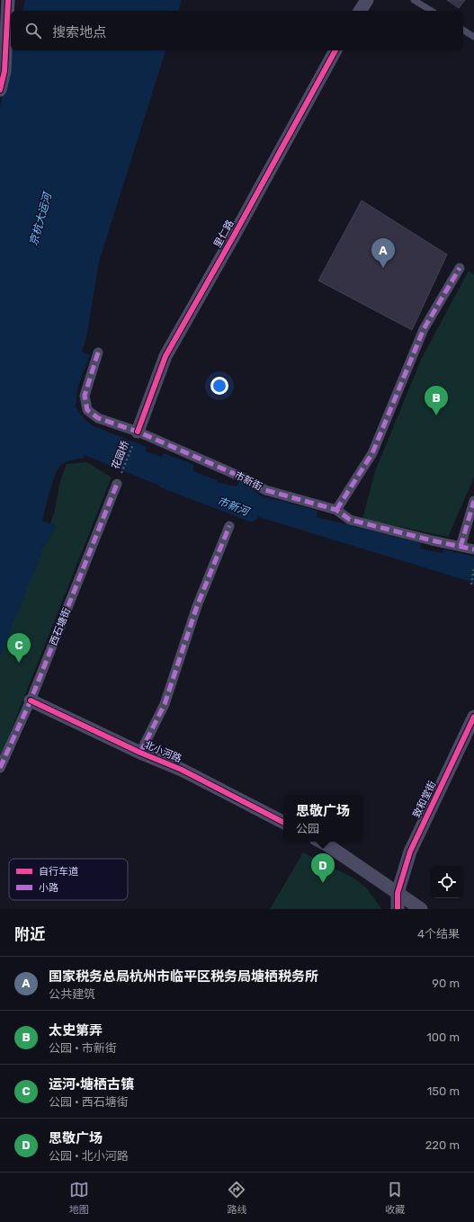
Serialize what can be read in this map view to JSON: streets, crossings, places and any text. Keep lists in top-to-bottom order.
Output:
{
  "streets": {
    "street": [
      "里仁路",
      "市新街",
      "西石塘街",
      "北小河路",
      "致和堂街"
    ],
    "path": ["花园桥"]
  },
  "crossings": [
    ["里仁路", "花园桥"],
    ["里仁路", "市新街"],
    ["花园桥", "市新街"],
    ["花园桥", "西石塘街"],
    ["西石塘街", "北小河路"]
  ],
  "water": ["京杭大运河", "市新河"],
  "legend": ["自行车道", "小路"],
  "page": {
    "search": "搜索地点",
    "pins": [
      "A",
      "B",
      "C",
      "D"
    ],
    "popup": ["思敬广场", "公园"],
    "heading": ["附近", "4个结果"],
    "list": [
      {
        "mark": "A",
        "name": "国家税务总局杭州市临平区税务局塘栖税务所",
        "note": "公共建筑",
        "value": "90 m"
      },
      {
        "mark": "B",
        "name": "太史第弄",
        "note": "公园 · 市新街",
        "value": "100 m"
      },
      {
        "mark": "C",
        "name": "运河·塘栖古镇",
        "note": "公园 · 西石塘街",
        "value": "150 m"
      },
      {
        "mark": "D",
        "name": "思敬广场",
        "note": "公园 · 北小河路",
        "value": "220 m"
      }
    ],
    "nav": ["地图", "路线", "收藏"]
  }
}
